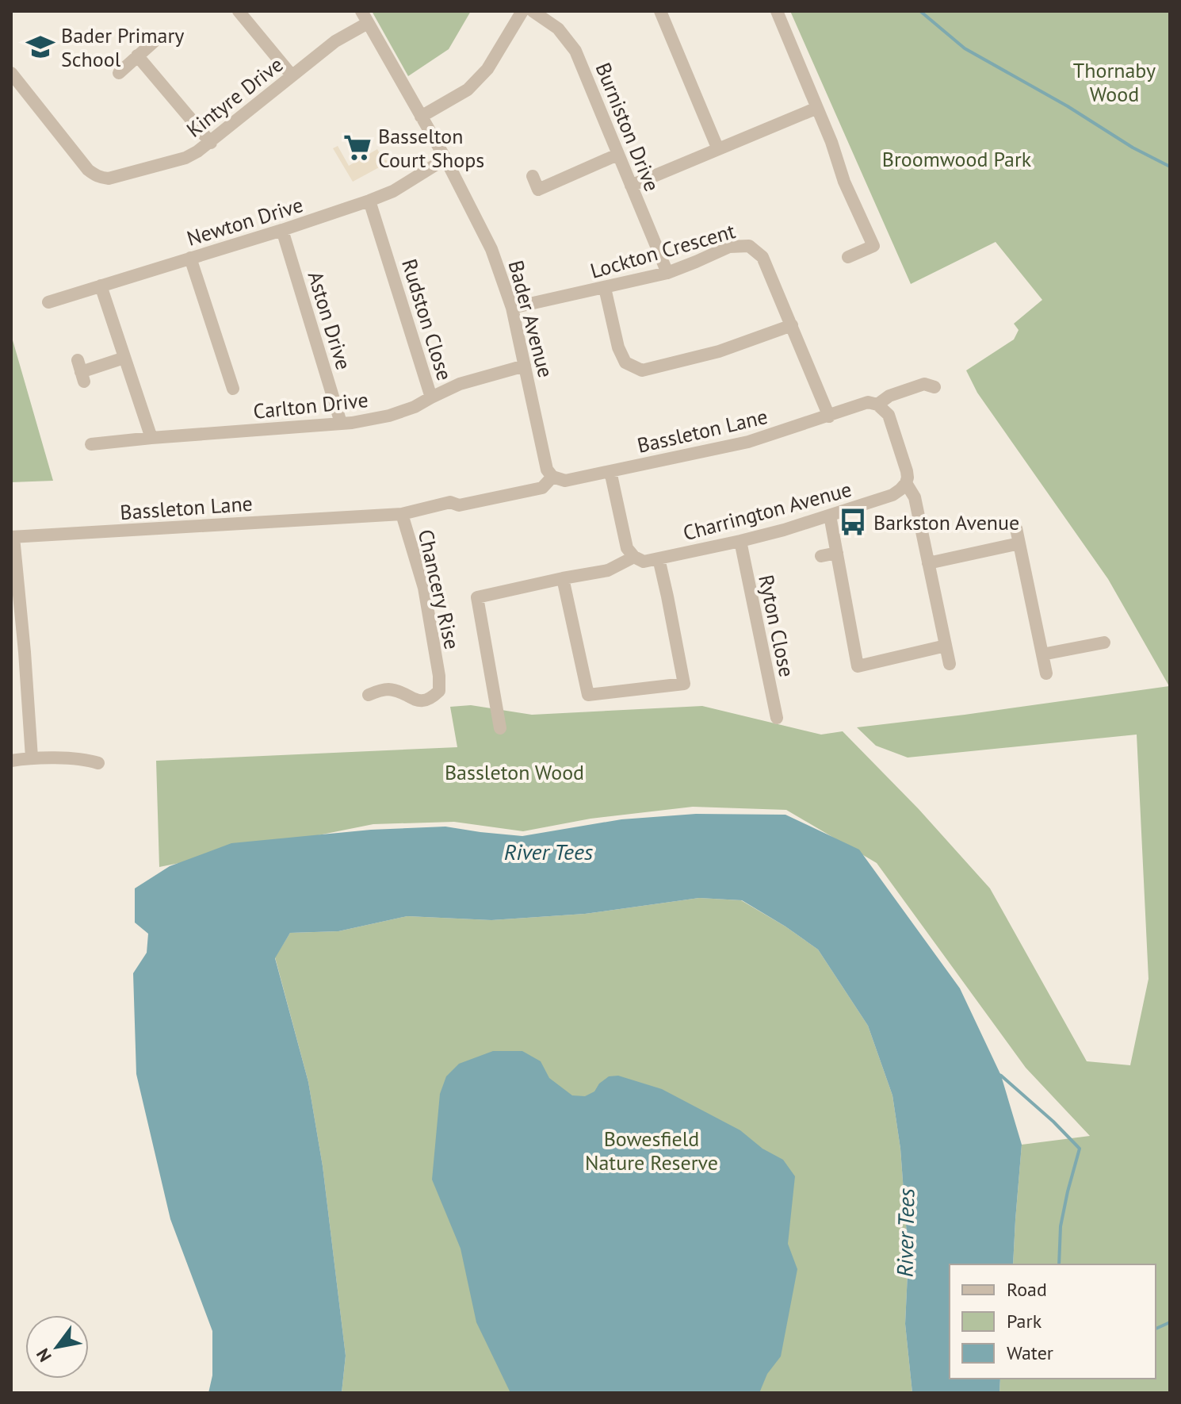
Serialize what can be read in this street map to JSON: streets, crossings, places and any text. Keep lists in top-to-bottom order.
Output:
{
  "streets": {
    "street": [
      "Kintyre Drive",
      "Burniston Drive",
      "Newton Drive",
      "Lockton Crescent",
      "Bader Avenue",
      "Rudston Close",
      "Aston Drive",
      "Carlton Drive",
      "Bassleton Lane",
      "Charrington Avenue",
      "Chancery Rise",
      "Ryton Close"
    ]
  },
  "crossings": [
    ["Kintyre Drive", "Bader Avenue"],
    ["Burniston Drive", "Lockton Crescent"],
    ["Newton Drive", "Bader Avenue"],
    ["Newton Drive", "Rudston Close"],
    ["Newton Drive", "Aston Drive"],
    ["Lockton Crescent", "Bader Avenue"],
    ["Lockton Crescent", "Bassleton Lane"],
    ["Bader Avenue", "Carlton Drive"],
    ["Bader Avenue", "Bassleton Lane"],
    ["Rudston Close", "Carlton Drive"],
    ["Aston Drive", "Carlton Drive"],
    ["Bassleton Lane", "Chancery Rise"],
    ["Charrington Avenue", "Ryton Close"]
  ],
  "water": ["River Tees"],
  "parks": [
    "Thornaby Wood",
    "Broomwood Park",
    "Bassleton Wood",
    "Bowesfield Nature Reserve"
  ],
  "places": {
    "school or university": ["Bader Primary School"],
    "supermarket": ["Basselton Court Shops"],
    "bus stop": ["Barkston Avenue"]
  },
  "legend": ["Road", "Park", "Water"],
  "north": "bottom left"
}
